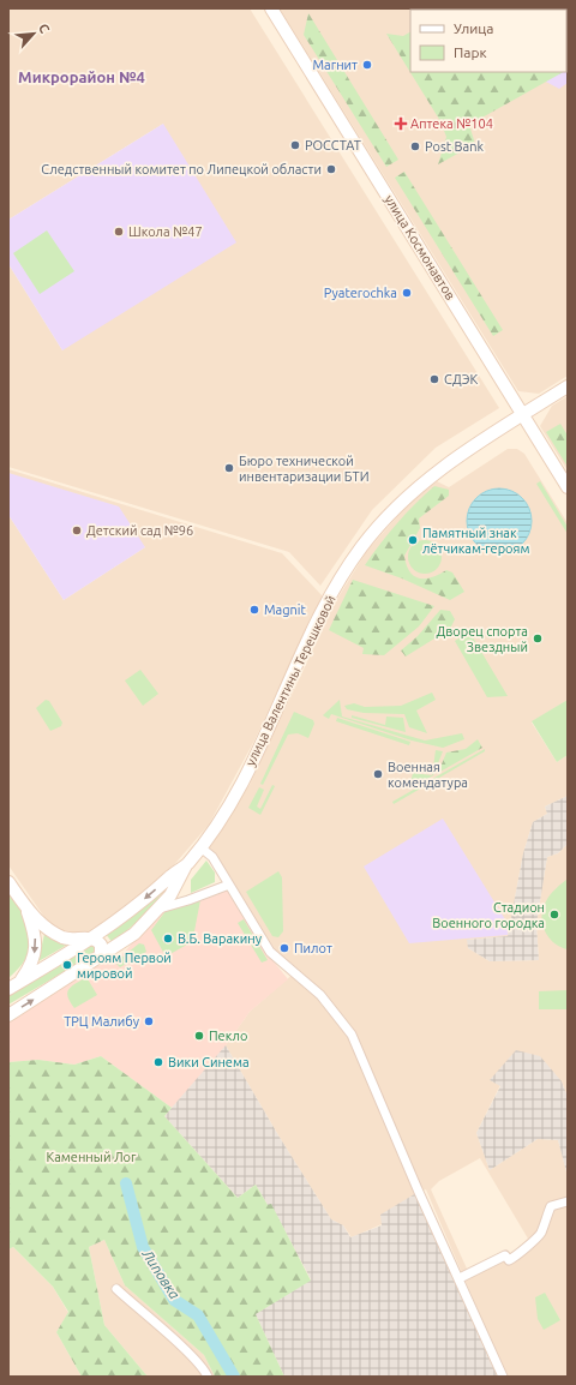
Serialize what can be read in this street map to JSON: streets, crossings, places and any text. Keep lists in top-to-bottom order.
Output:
{
  "streets": {
    "main road": ["улица Космонавтов", "улица Валентины Терешковой"]
  },
  "crossings": [
    ["улица Космонавтов", "улица Валентины Терешковой"]
  ],
  "districts": ["Микрорайон №4"],
  "water": ["Липовка"],
  "parks": ["Каменный Лог"],
  "places": {
    "other": [
      "Магнит",
      "РОССТАТ",
      "Post Bank",
      "Следственный комитет по Липецкой области",
      "Школа №47",
      "Pyaterochka",
      "СДЭК",
      "Бюро технической инвентаризации БТИ",
      "Детский сад №96",
      "Памятный знак лётчикам-героям",
      "Magnit",
      "Дворец спорта Звездный",
      "Военная комендатура",
      "Стадион Военного городка",
      "В.Б. Варакину",
      "Пилот",
      "Героям Первой мировой",
      "ТРЦ Малибу",
      "Пекло",
      "Вики Синема"
    ],
    "health": ["Аптека №104"]
  },
  "legend": ["Улица", "Парк"],
  "north": "top right"
}
